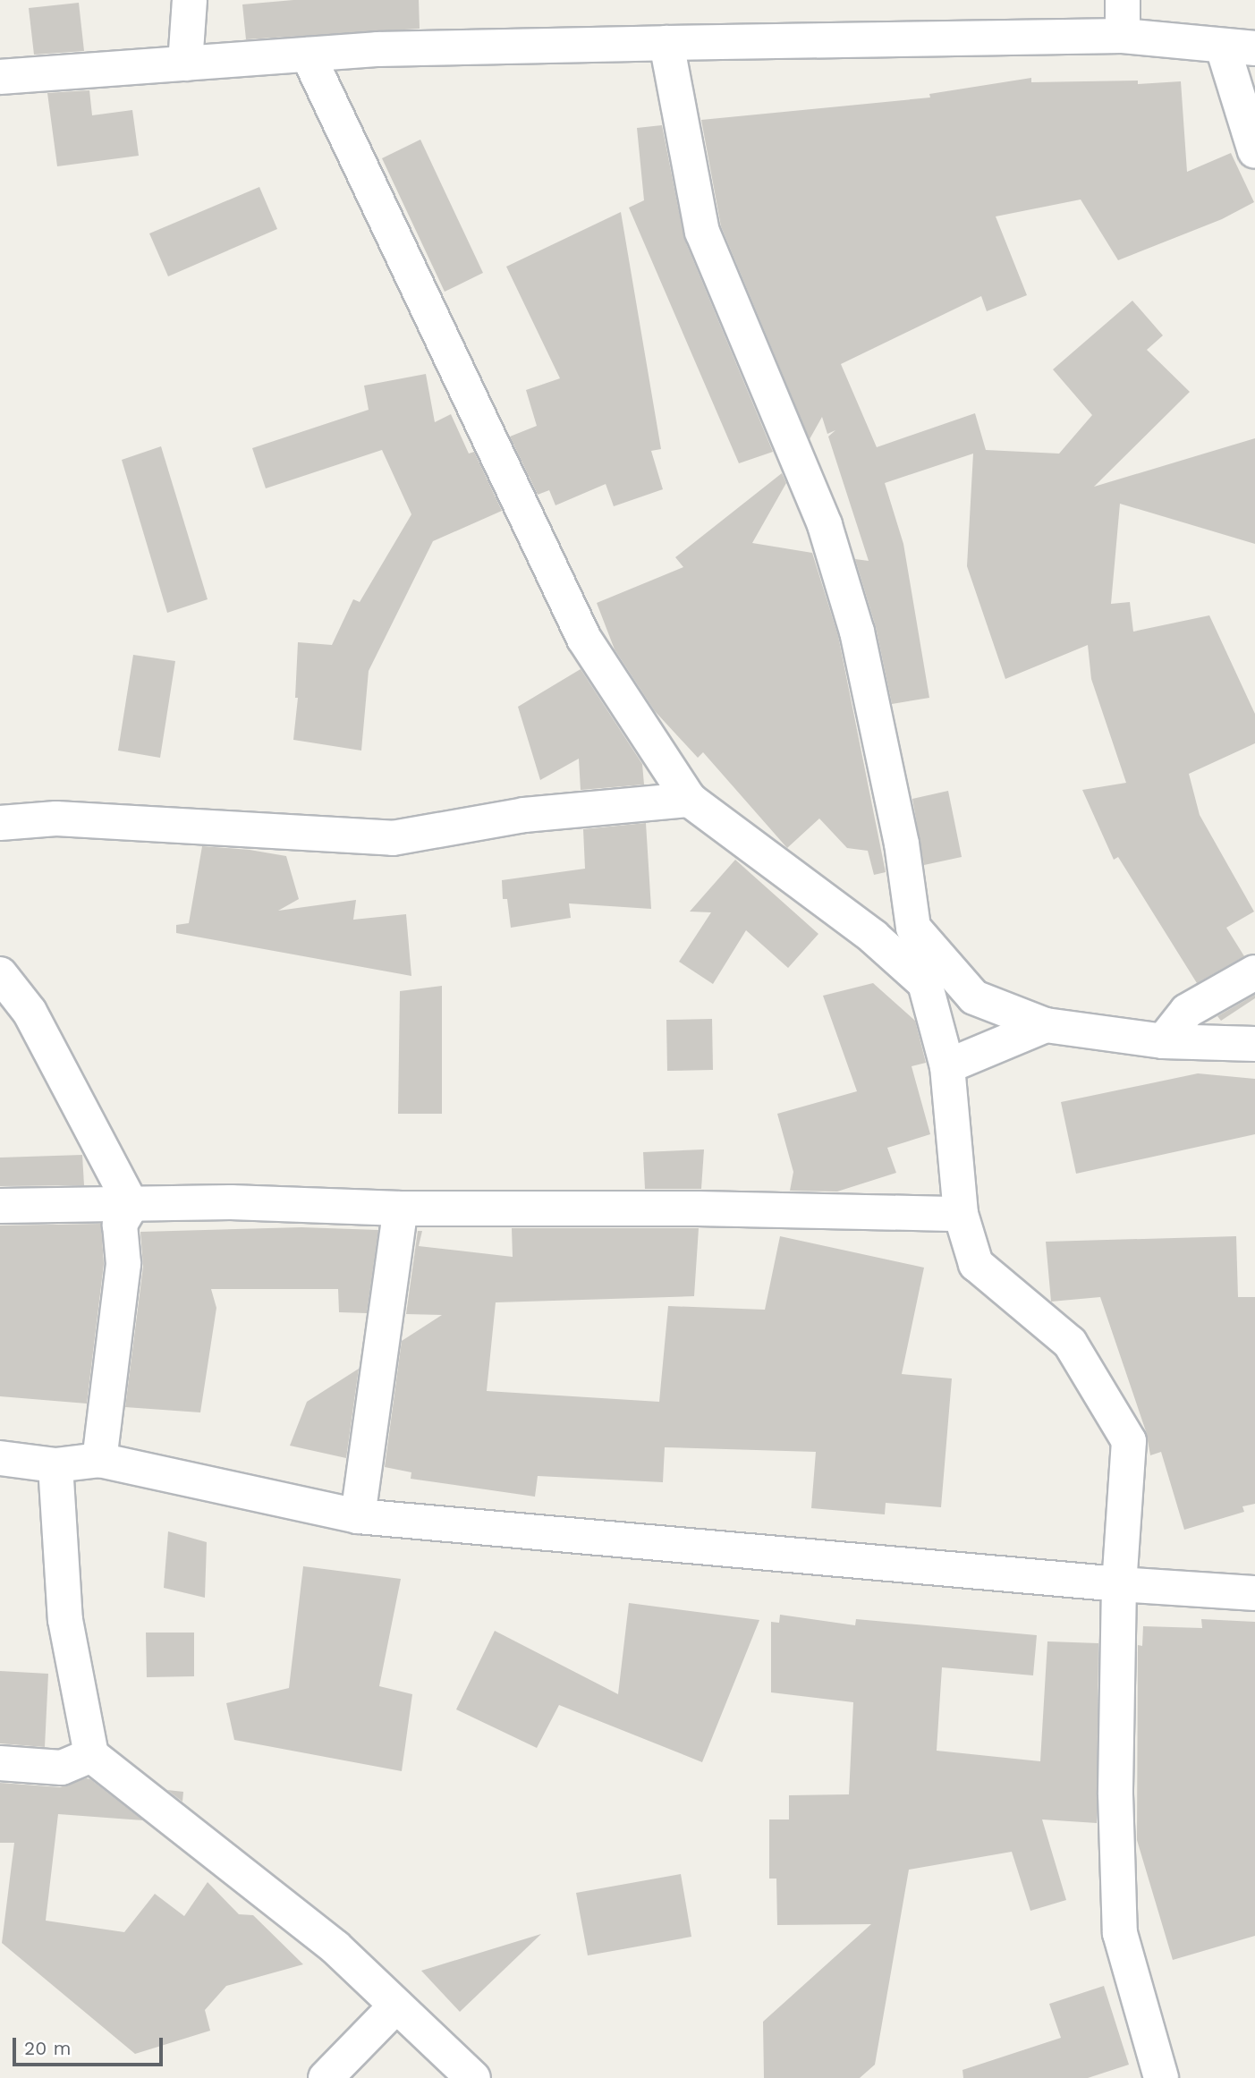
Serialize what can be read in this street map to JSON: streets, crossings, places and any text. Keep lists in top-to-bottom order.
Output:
{
  "scale_bar": "20 m"
}
